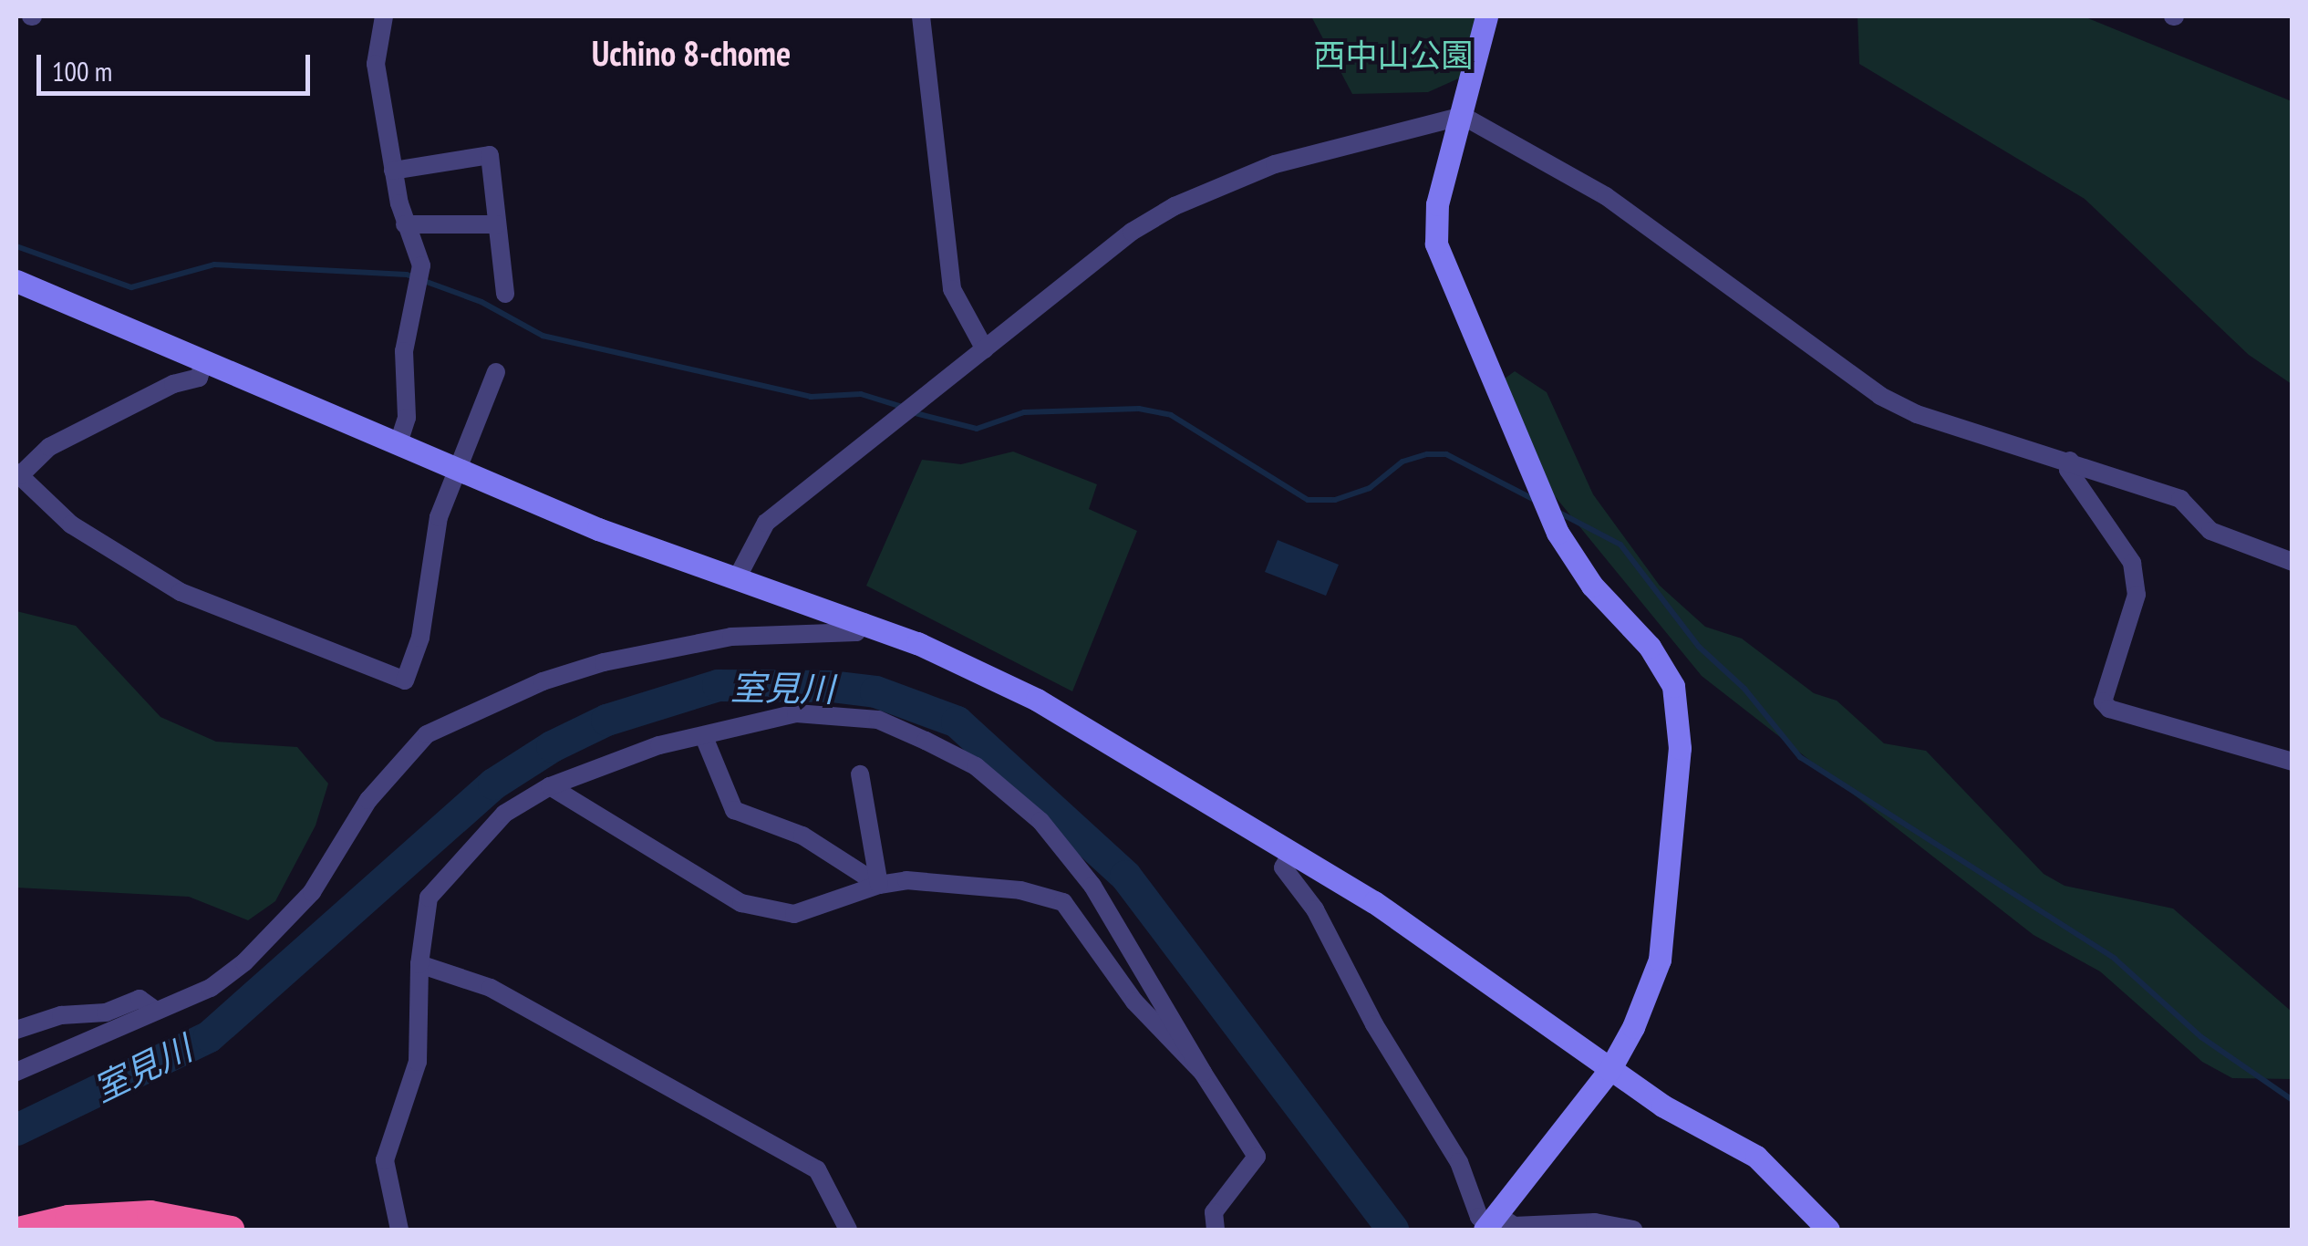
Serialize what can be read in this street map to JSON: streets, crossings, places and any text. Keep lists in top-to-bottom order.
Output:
{
  "districts": ["Uchino 8-chome"],
  "water": ["室見川"],
  "parks": ["西中山公園"],
  "scale_bar": "100 m"
}
